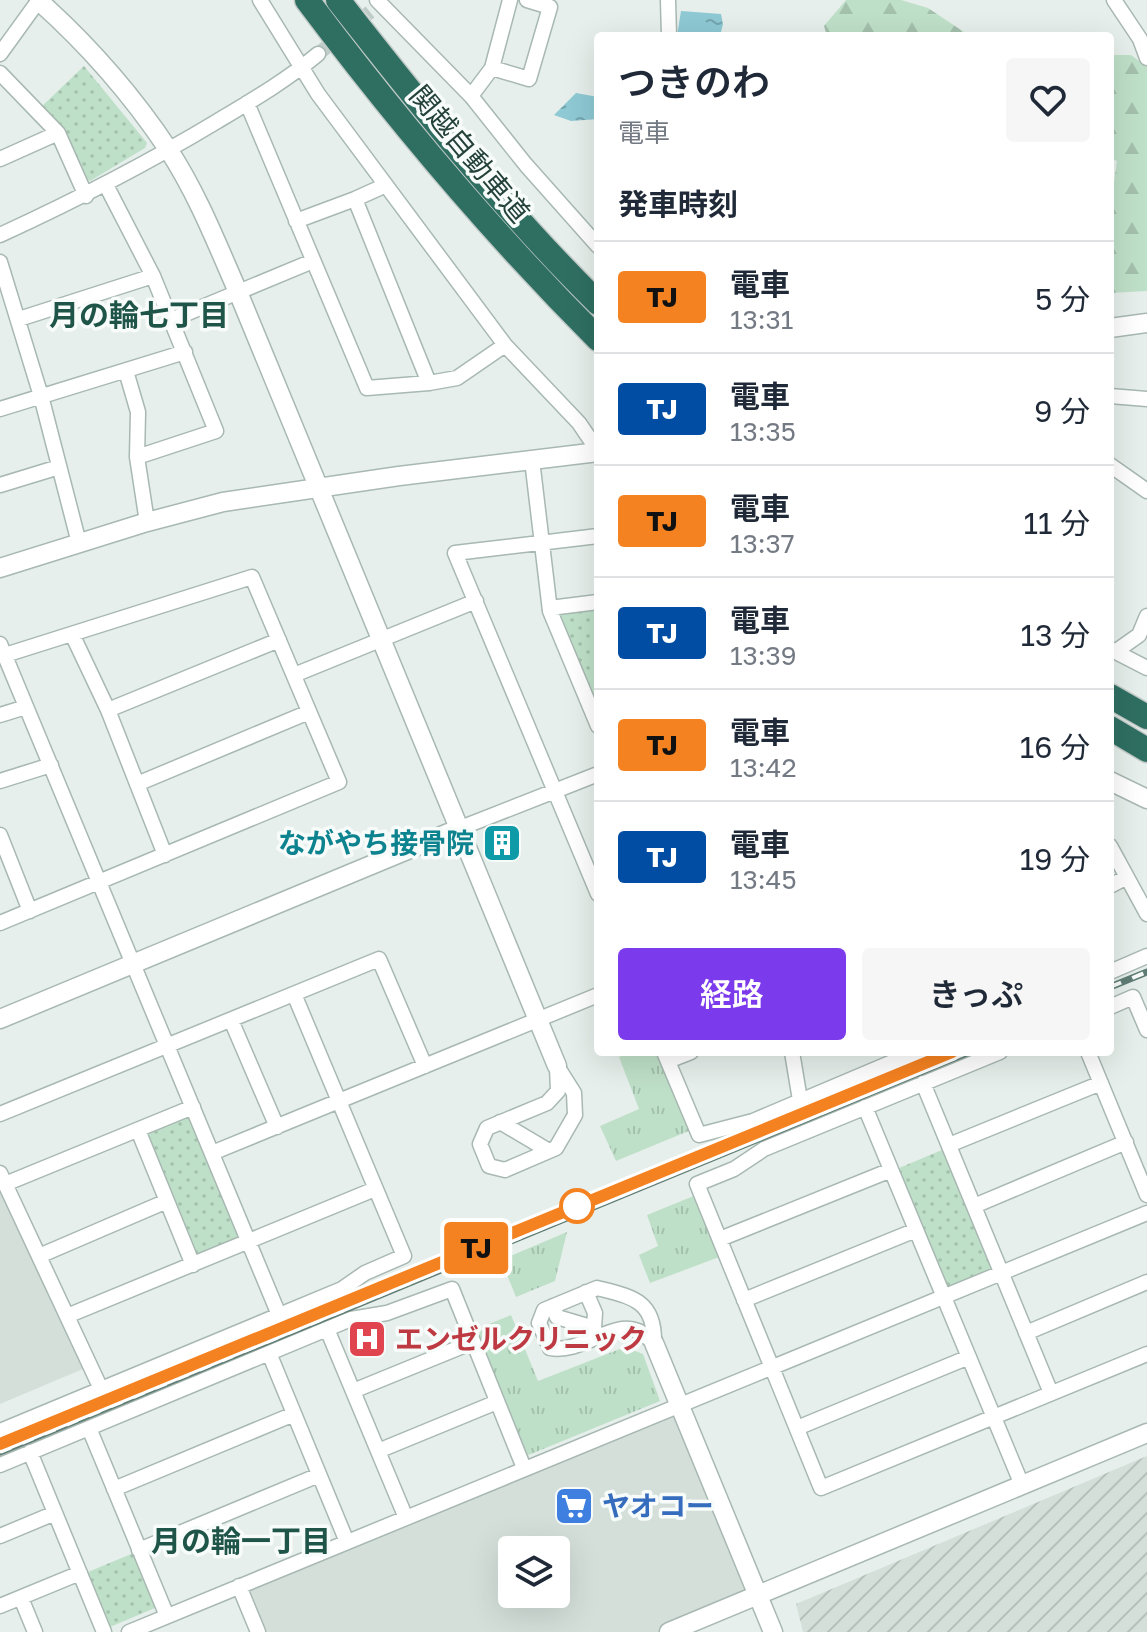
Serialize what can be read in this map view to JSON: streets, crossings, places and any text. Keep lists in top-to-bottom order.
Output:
{
  "streets": {
    "highway": ["関越自動車道"]
  },
  "districts": ["月の輪七丁目", "月の輪一丁目"],
  "places": {
    "building": ["ながやち接骨院"],
    "hospital": ["エンゼルクリニック"],
    "supermarket": ["ヤオコー"]
  },
  "page": {
    "on_map": "TJ",
    "heading": [
      ["つきのわ", "電車"],
      "発車時刻"
    ],
    "list": [
      {
        "mark": "TJ",
        "name": "電車",
        "note": "13:31",
        "value": "5 分"
      },
      {
        "mark": "TJ",
        "name": "電車",
        "note": "13:35",
        "value": "9 分"
      },
      {
        "mark": "TJ",
        "name": "電車",
        "note": "13:37",
        "value": "11 分"
      },
      {
        "mark": "TJ",
        "name": "電車",
        "note": "13:39",
        "value": "13 分"
      },
      {
        "mark": "TJ",
        "name": "電車",
        "note": "13:42",
        "value": "16 分"
      },
      {
        "mark": "TJ",
        "name": "電車",
        "note": "13:45",
        "value": "19 分"
      }
    ],
    "buttons": ["経路", "きっぷ"]
  }
}
